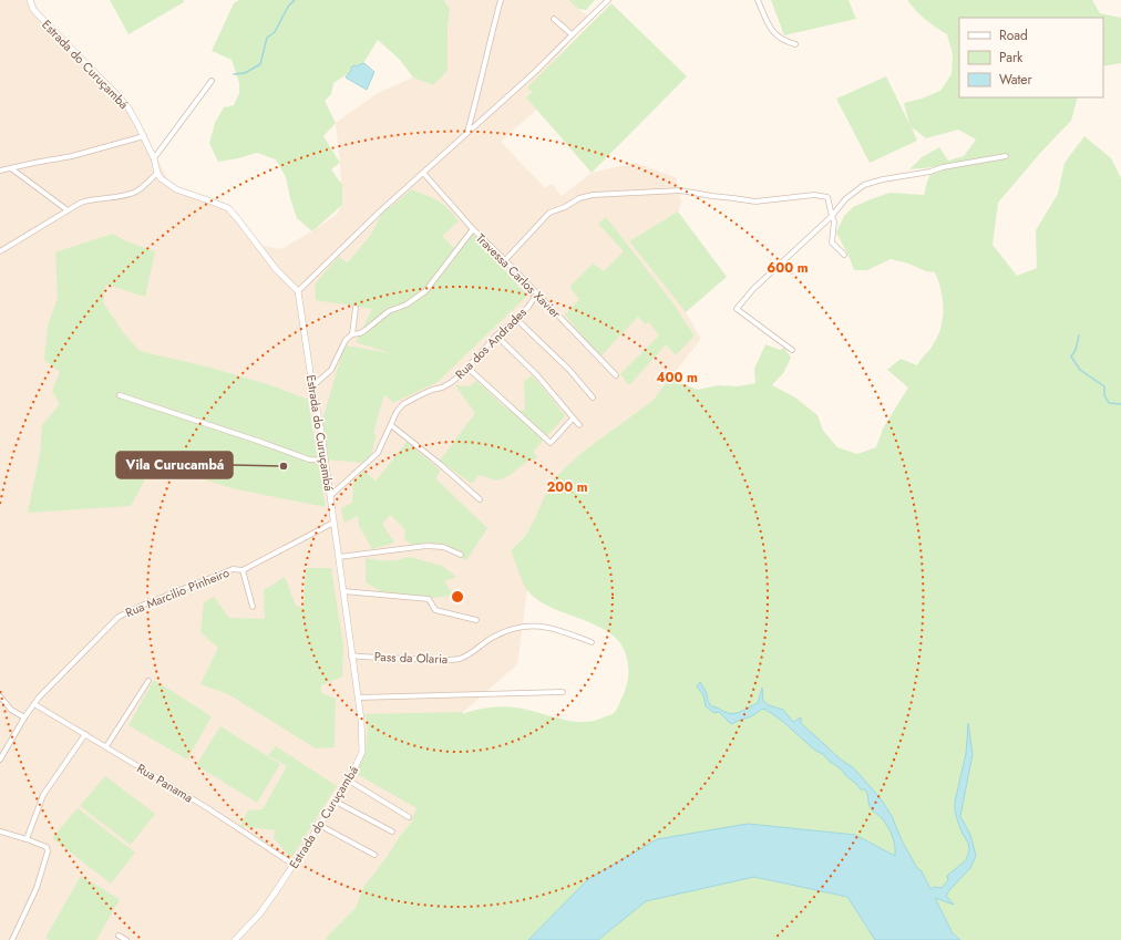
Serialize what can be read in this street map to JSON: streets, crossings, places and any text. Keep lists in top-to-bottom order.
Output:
{
  "streets": {
    "street": [
      "Estrada do Curuçambá",
      "Travessa Carlos Xavier",
      "Rua dos Andrades",
      "Rua Marcilio Pinheiro",
      "Pass da Olaria",
      "Rua Panama"
    ]
  },
  "crossings": [
    ["Estrada do Curuçambá", "Rua dos Andrades"],
    ["Estrada do Curuçambá", "Rua Marcilio Pinheiro"],
    ["Estrada do Curuçambá", "Pass da Olaria"],
    ["Estrada do Curuçambá", "Rua Panama"],
    ["Travessa Carlos Xavier", "Rua dos Andrades"],
    ["Rua Marcilio Pinheiro", "Rua Panama"]
  ],
  "places": ["Vila Curucambá"],
  "legend": ["Road", "Park", "Water"],
  "rings": ["600 m", "400 m", "200 m"]
}
